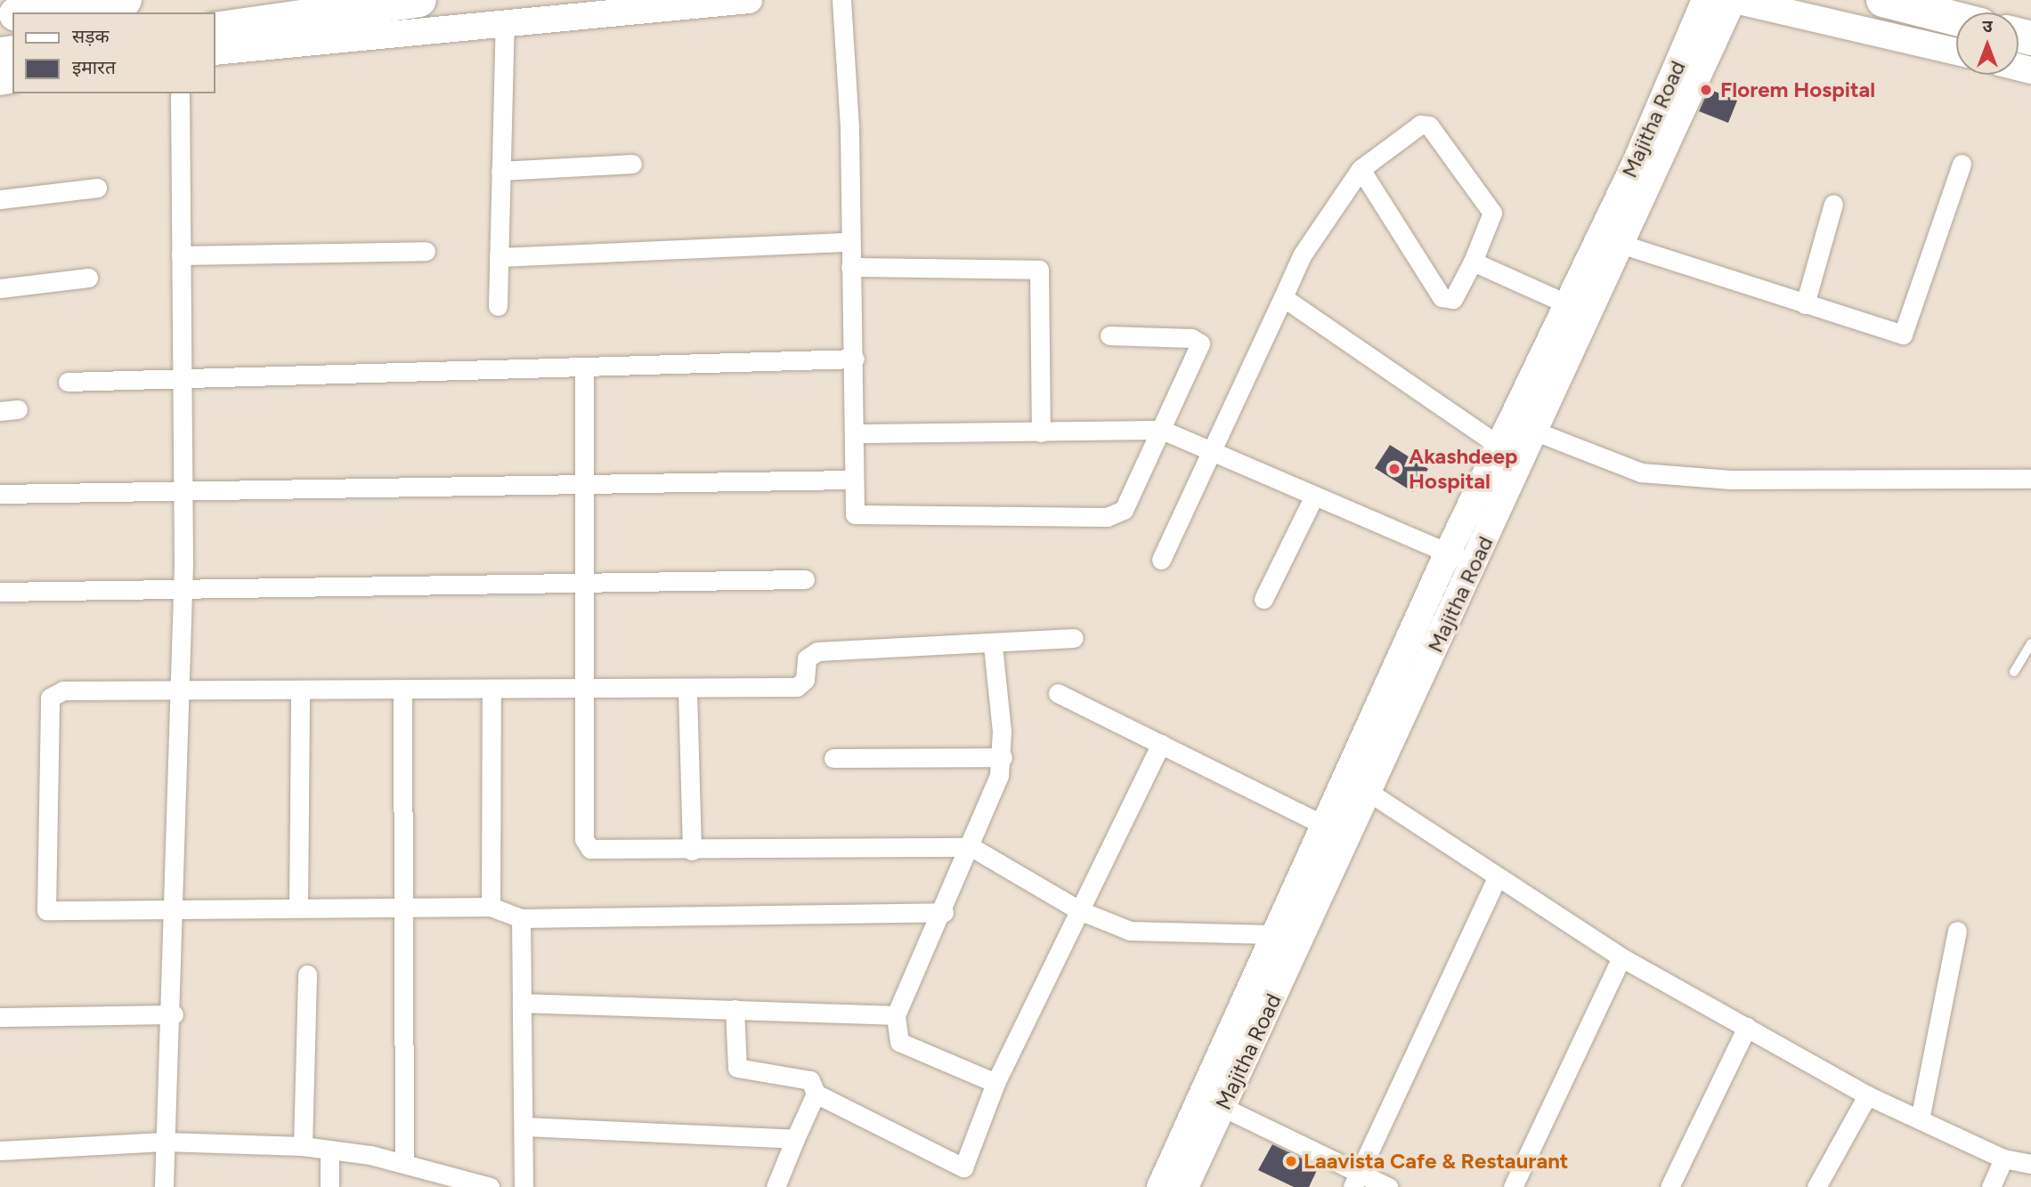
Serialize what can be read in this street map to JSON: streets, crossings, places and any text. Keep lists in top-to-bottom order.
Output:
{
  "streets": {
    "main road": ["Majitha Road"]
  },
  "places": ["Florem Hospital", "Akashdeep Hospital", "Laavista Cafe & Restaurant"],
  "legend": ["सड़क", "इमारत"],
  "north": "top"
}
